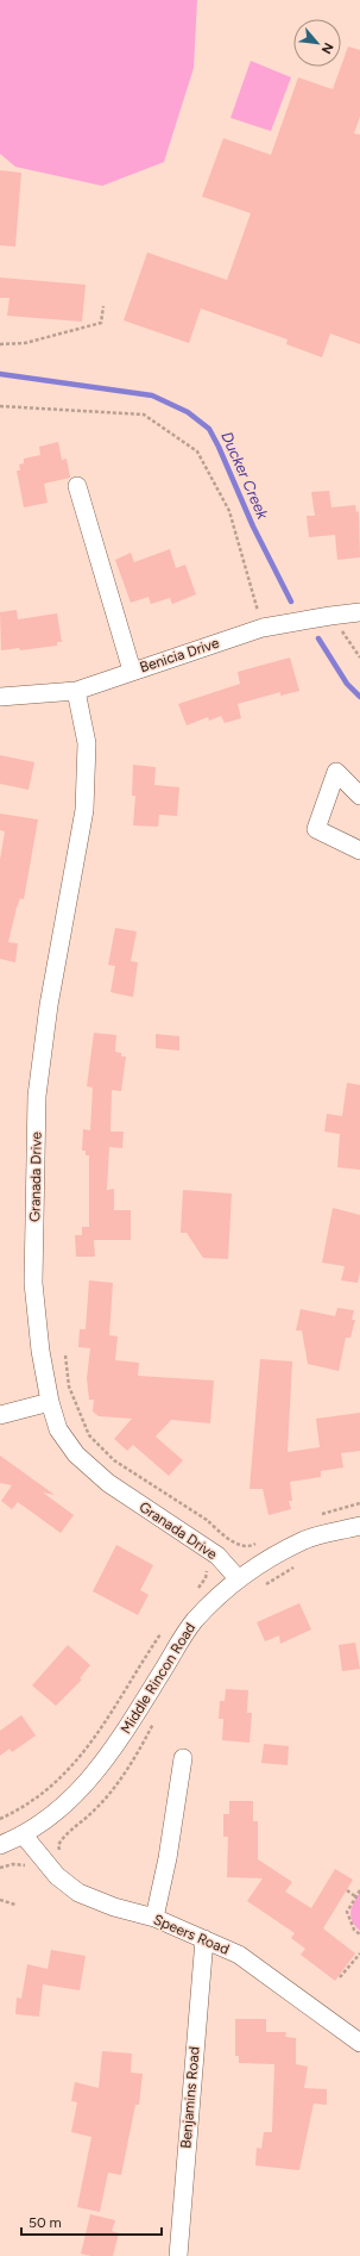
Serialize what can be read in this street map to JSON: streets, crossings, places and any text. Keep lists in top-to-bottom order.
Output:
{
  "streets": {
    "street": [
      "Benicia Drive",
      "Granada Drive",
      "Middle Rincon Road",
      "Speers Road",
      "Benjamins Road"
    ]
  },
  "crossings": [
    ["Benicia Drive", "Granada Drive"],
    ["Granada Drive", "Middle Rincon Road"],
    ["Middle Rincon Road", "Speers Road"],
    ["Speers Road", "Benjamins Road"]
  ],
  "water": ["Ducker Creek"],
  "scale_bar": "50 m",
  "north": "bottom right"
}
